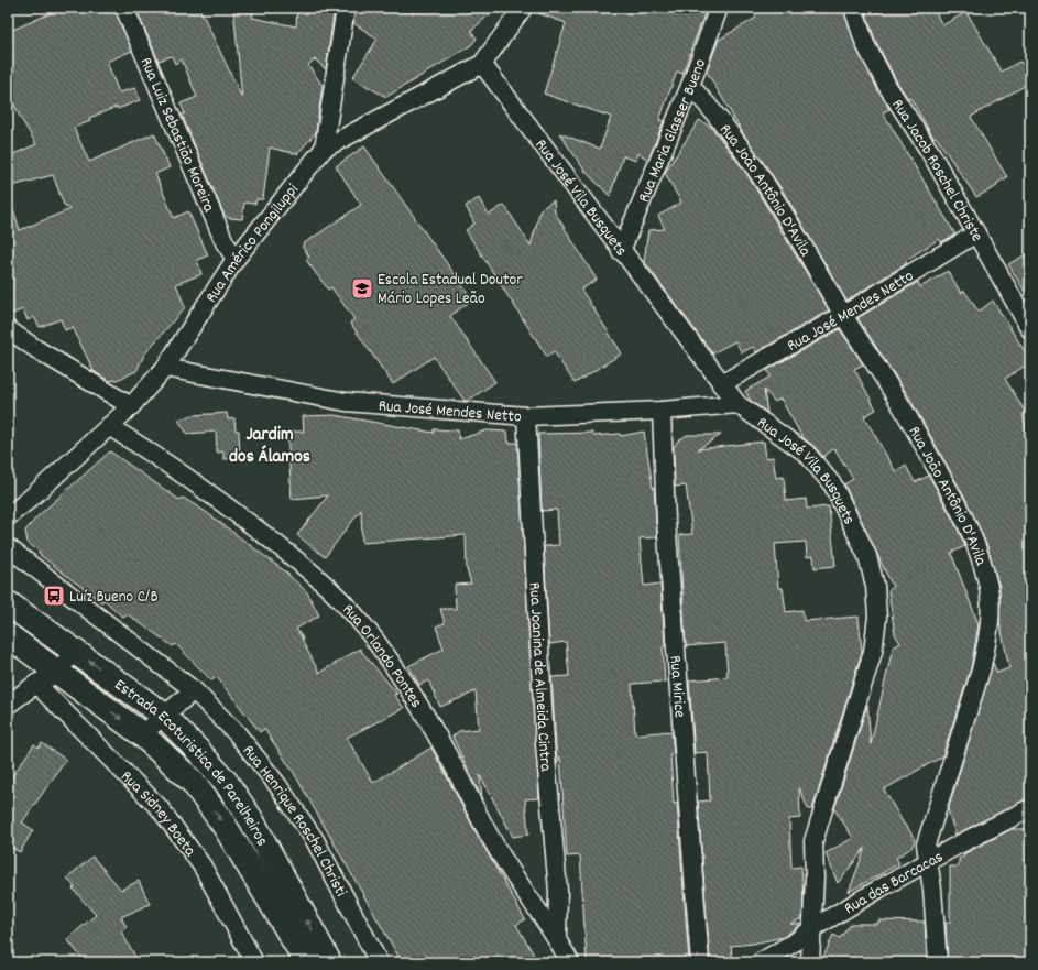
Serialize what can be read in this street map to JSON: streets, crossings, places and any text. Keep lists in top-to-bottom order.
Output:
{
  "streets": {
    "main road": ["Estrada Ecoturistica de Parelheiros"],
    "street": [
      "Rua Maria Glasser Bueno",
      "Rua Luiz Sebastião Moreira",
      "Rua Jacob Roschel Christe",
      "Rua João Antônio D'Avila",
      "Rua José Vila Busquets",
      "Rua Américo Pongiluppi",
      "Rua José Mendes Netto",
      "Rua Orlando Pontes",
      "Rua Joanina de Almeida Cintra",
      "Rua Mirice",
      "Rua Sidney Boeta",
      "Rua Henrique Roschel Christi",
      "Rua das Barcacas"
    ]
  },
  "crossings": [
    ["Rua Maria Glasser Bueno", "Rua João Antônio D'Avila"],
    ["Rua Maria Glasser Bueno", "Rua José Vila Busquets"],
    ["Rua Luiz Sebastião Moreira", "Rua Américo Pongiluppi"],
    ["Rua Jacob Roschel Christe", "Rua José Mendes Netto"],
    ["Rua João Antônio D'Avila", "Rua José Mendes Netto"],
    ["Rua João Antônio D'Avila", "Rua das Barcacas"],
    ["Rua José Vila Busquets", "Rua Américo Pongiluppi"],
    ["Rua José Vila Busquets", "Rua José Mendes Netto"],
    ["Rua José Vila Busquets", "Rua das Barcacas"],
    ["Rua Américo Pongiluppi", "Rua José Mendes Netto"],
    ["Rua Américo Pongiluppi", "Rua Orlando Pontes"],
    ["Rua José Mendes Netto", "Rua Joanina de Almeida Cintra"],
    ["Rua José Mendes Netto", "Rua Mirice"],
    ["Rua Orlando Pontes", "Rua Joanina de Almeida Cintra"]
  ],
  "districts": ["Jardim dos Álamos"],
  "places": {
    "school or university": ["Escola Estadual Doutor Mário Lopes Leão"],
    "bus stop": ["Luíz Bueno C/B"]
  }
}
